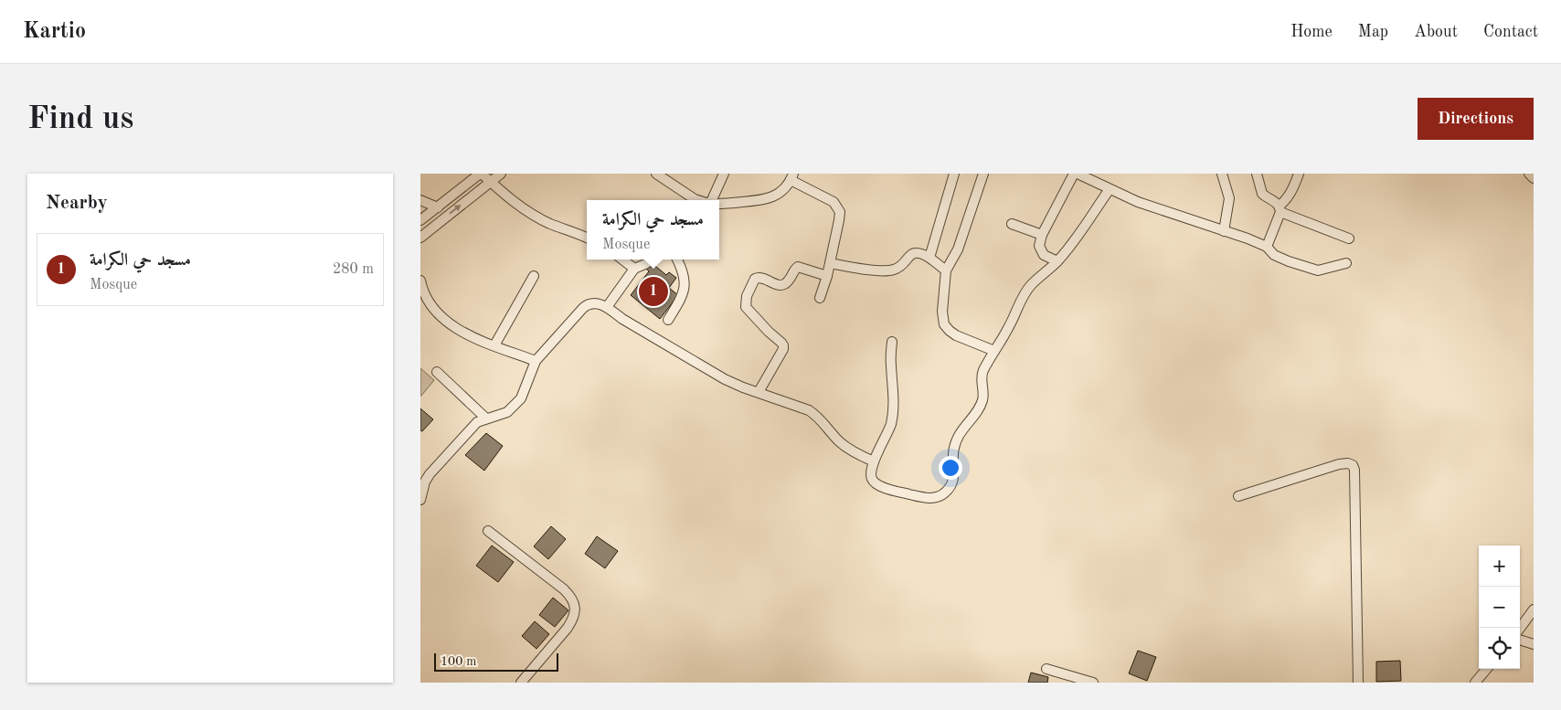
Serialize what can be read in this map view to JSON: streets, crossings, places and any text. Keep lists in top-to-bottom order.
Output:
{
  "scale_bar": "100 m",
  "page": {
    "header": "Kartio",
    "nav": [
      "Home",
      "Map",
      "About",
      "Contact"
    ],
    "buttons": "Directions",
    "title": "Find us",
    "heading": "Nearby",
    "popup": ["مسجد حي الكرامة", "Mosque"],
    "list": [
      {
        "mark": "1",
        "name": "مسجد حي الكرامة",
        "note": "Mosque",
        "value": "280 m"
      }
    ],
    "pins": "1",
    "map_buttons": ["+", "−"],
    "scale": "100 m"
  }
}
